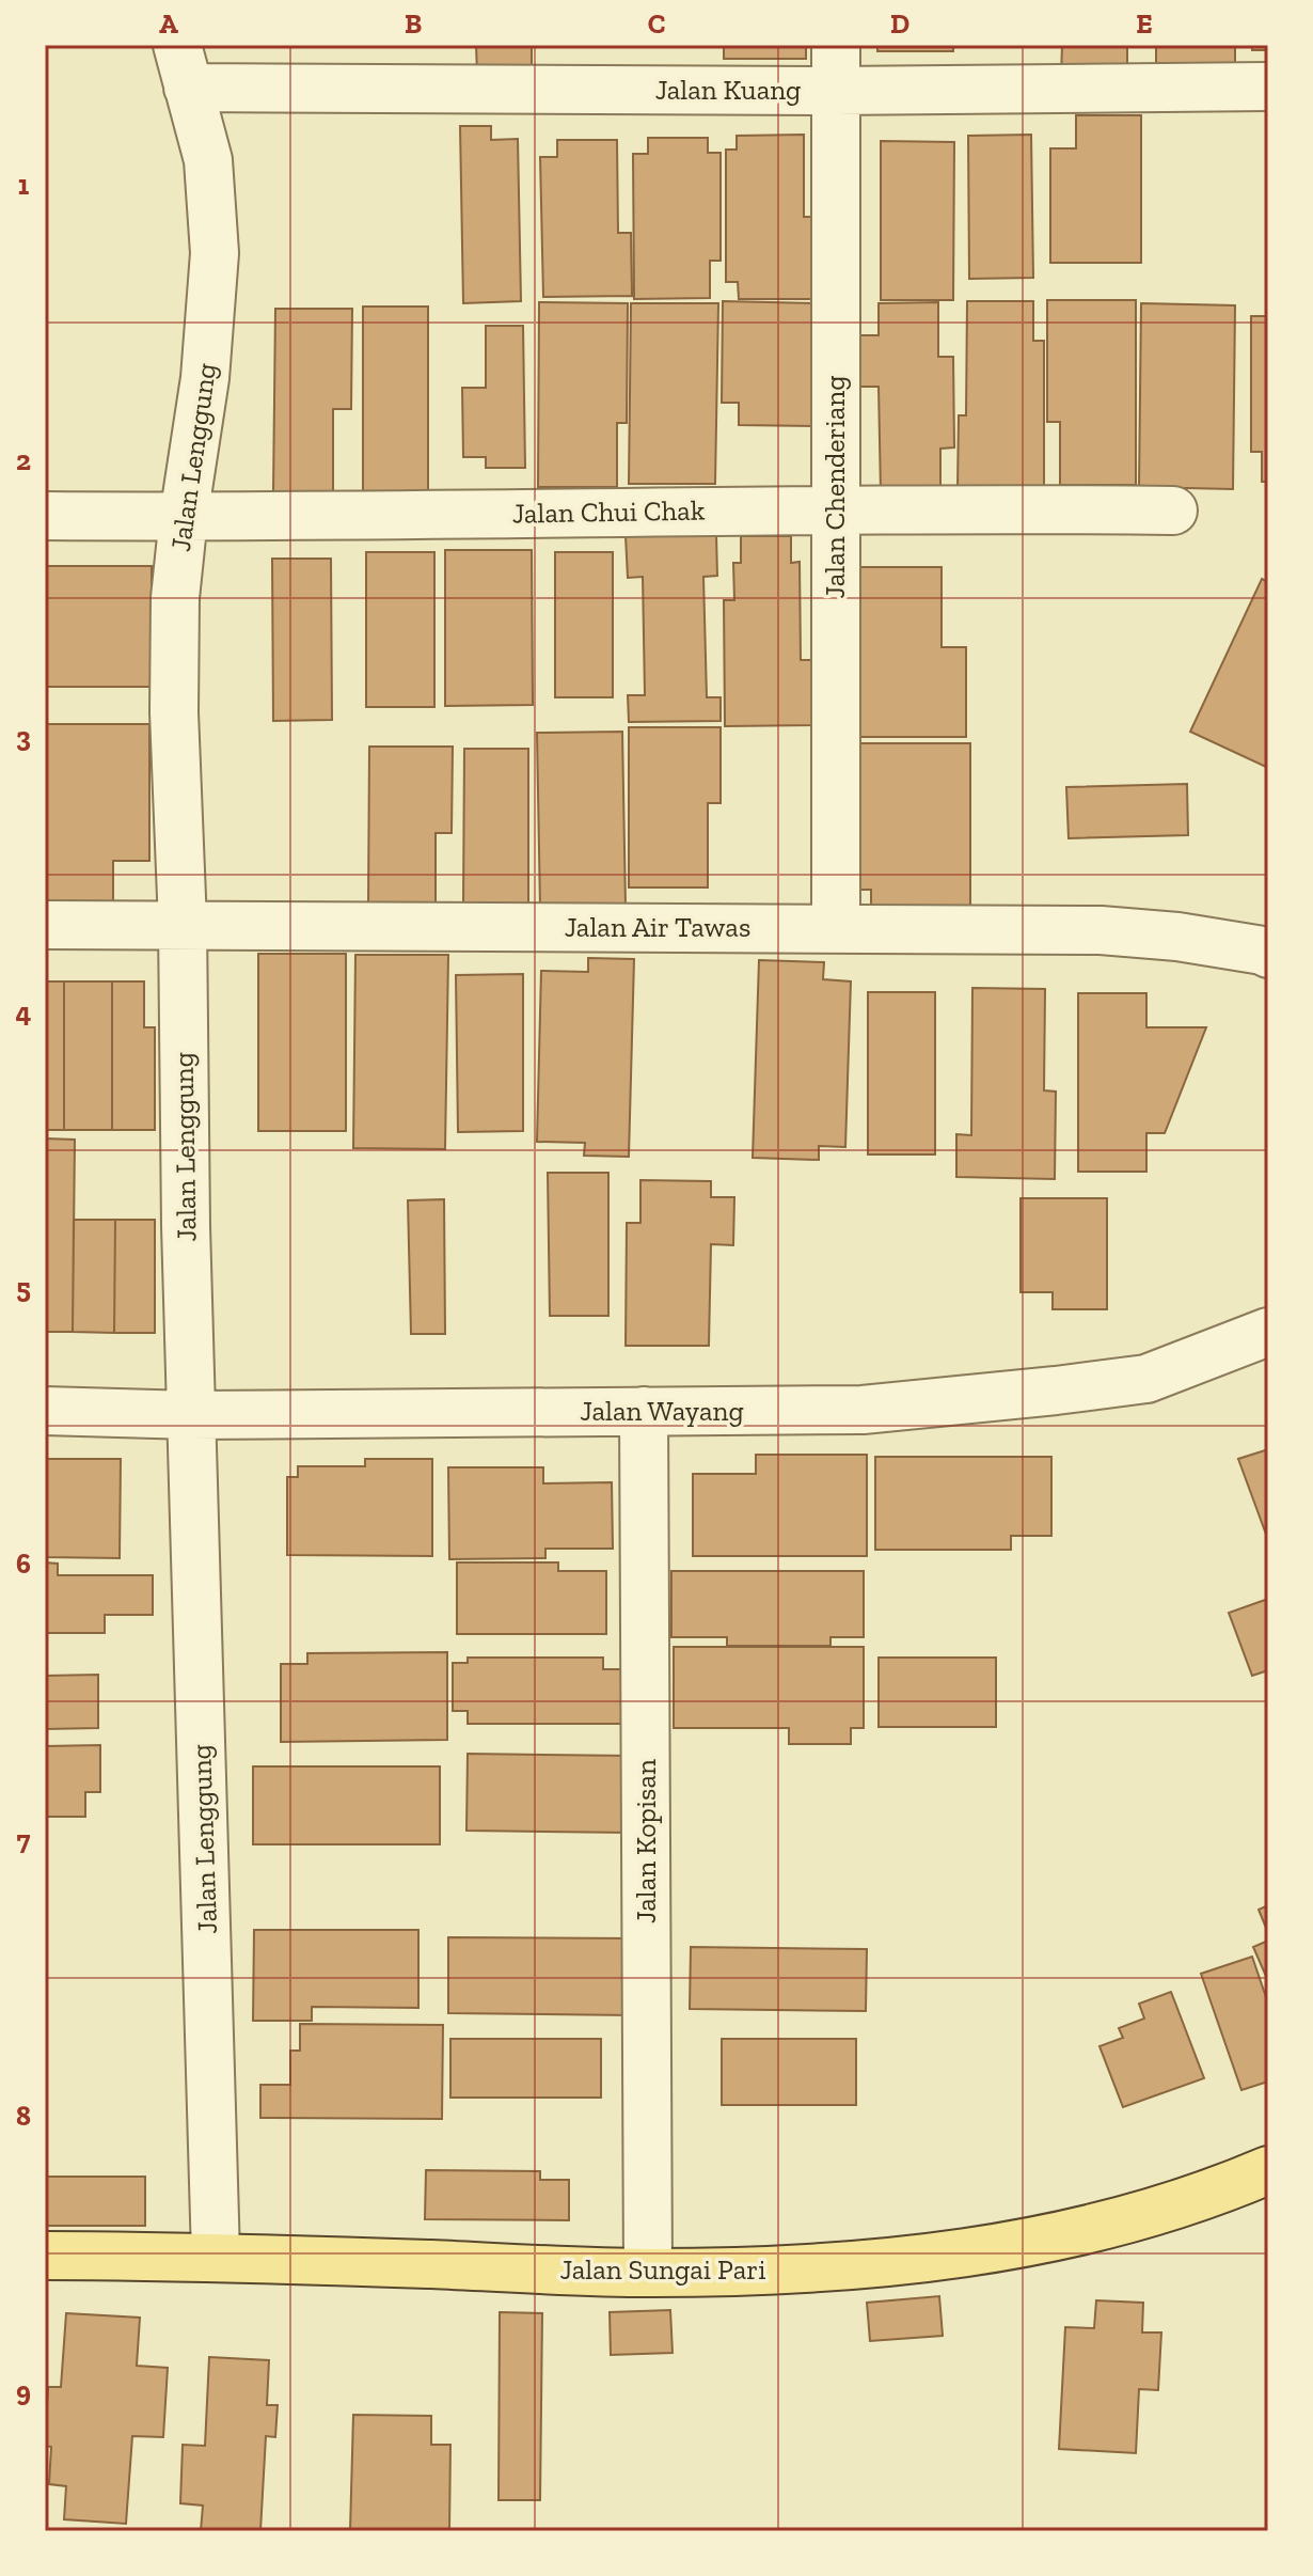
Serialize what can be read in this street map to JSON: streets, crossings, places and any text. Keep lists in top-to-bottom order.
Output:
{
  "streets": {
    "main road": ["Jalan Sungai Pari"],
    "street": [
      "Jalan Kuang",
      "Jalan Lenggung",
      "Jalan Chenderiang",
      "Jalan Chui Chak",
      "Jalan Air Tawas",
      "Jalan Wayang",
      "Jalan Kopisan"
    ]
  },
  "crossings": [
    ["Jalan Kuang", "Jalan Lenggung"],
    ["Jalan Kuang", "Jalan Chenderiang"],
    ["Jalan Lenggung", "Jalan Chui Chak"],
    ["Jalan Lenggung", "Jalan Air Tawas"],
    ["Jalan Lenggung", "Jalan Wayang"],
    ["Jalan Lenggung", "Jalan Sungai Pari"],
    ["Jalan Chenderiang", "Jalan Chui Chak"],
    ["Jalan Chenderiang", "Jalan Air Tawas"],
    ["Jalan Wayang", "Jalan Kopisan"],
    ["Jalan Kopisan", "Jalan Sungai Pari"]
  ],
  "grid": {
    "columns": [
      "A",
      "B",
      "C",
      "D",
      "E"
    ],
    "rows": [
      "1",
      "2",
      "3",
      "4",
      "5",
      "6",
      "7",
      "8",
      "9"
    ]
  }
}
